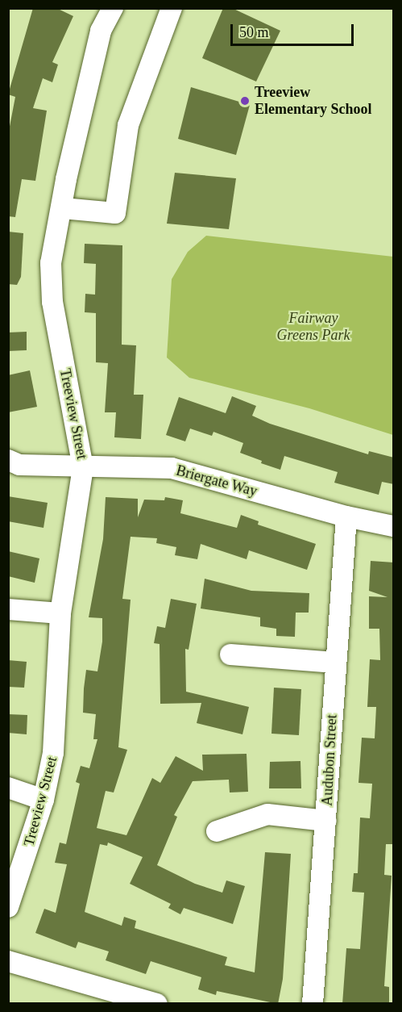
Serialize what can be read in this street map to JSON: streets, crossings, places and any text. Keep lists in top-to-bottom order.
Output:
{
  "streets": {
    "street": ["Treeview Street", "Briergate Way", "Audubon Street"]
  },
  "crossings": [
    ["Treeview Street", "Briergate Way"],
    ["Briergate Way", "Audubon Street"]
  ],
  "parks": ["Fairway Greens Park"],
  "places": ["Treeview Elementary School"],
  "scale_bar": "50 m"
}
